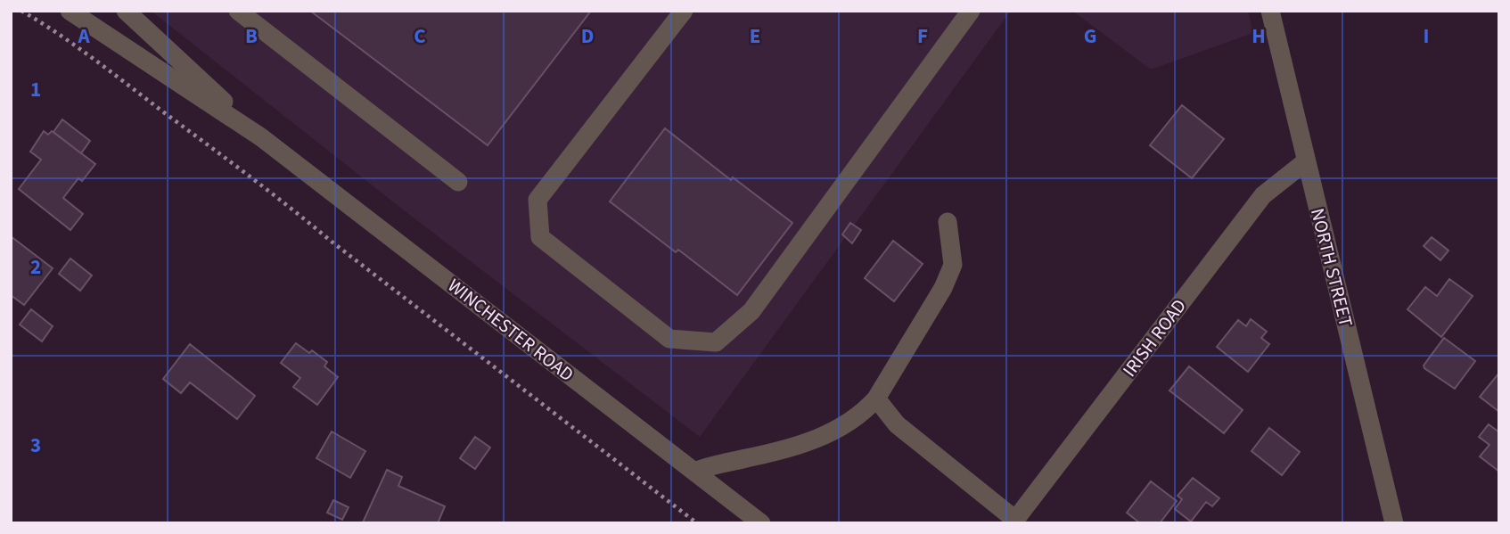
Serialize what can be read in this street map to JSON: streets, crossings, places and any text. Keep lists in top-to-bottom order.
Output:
{
  "streets": {
    "street": ["NORTH STREET", "WINCHESTER ROAD", "IRISH ROAD"]
  },
  "crossings": [
    ["NORTH STREET", "IRISH ROAD"]
  ],
  "grid": {
    "columns": [
      "A",
      "B",
      "C",
      "D",
      "E",
      "F",
      "G",
      "H",
      "I"
    ],
    "rows": ["1", "2", "3"]
  }
}
